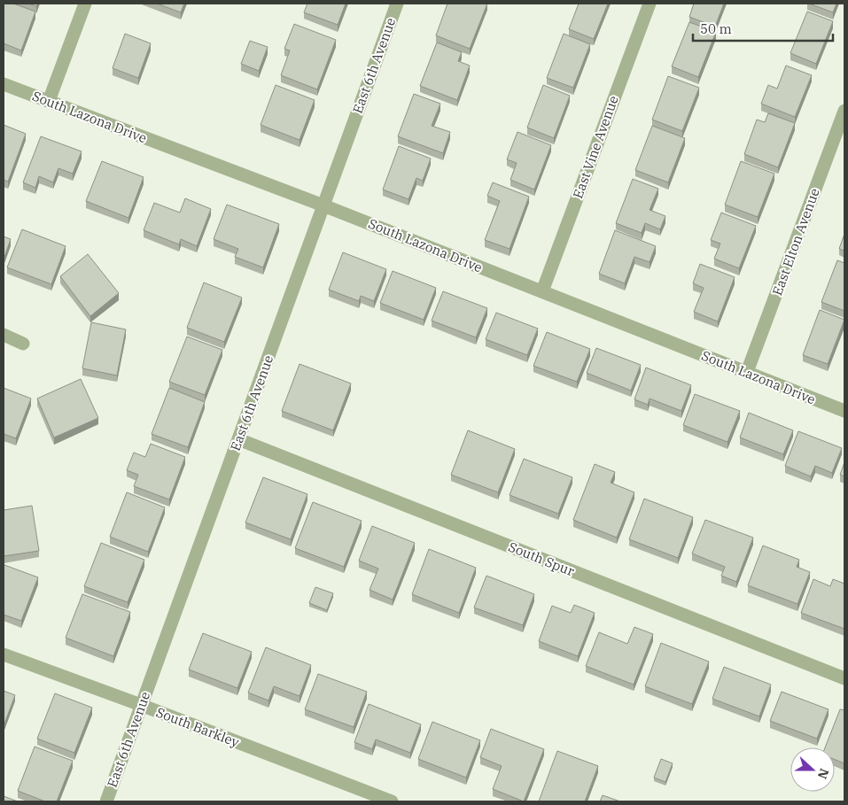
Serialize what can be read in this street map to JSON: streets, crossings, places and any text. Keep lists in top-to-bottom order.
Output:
{
  "streets": {
    "street": [
      "East 6th Avenue",
      "South Lazona Drive",
      "East Vine Avenue",
      "East Elton Avenue",
      "South Spur",
      "South Barkley"
    ]
  },
  "crossings": [
    ["East 6th Avenue", "South Lazona Drive"],
    ["East 6th Avenue", "South Spur"],
    ["East 6th Avenue", "South Barkley"],
    ["South Lazona Drive", "East Vine Avenue"],
    ["South Lazona Drive", "East Elton Avenue"]
  ],
  "scale_bar": "50 m",
  "north": "right"
}
